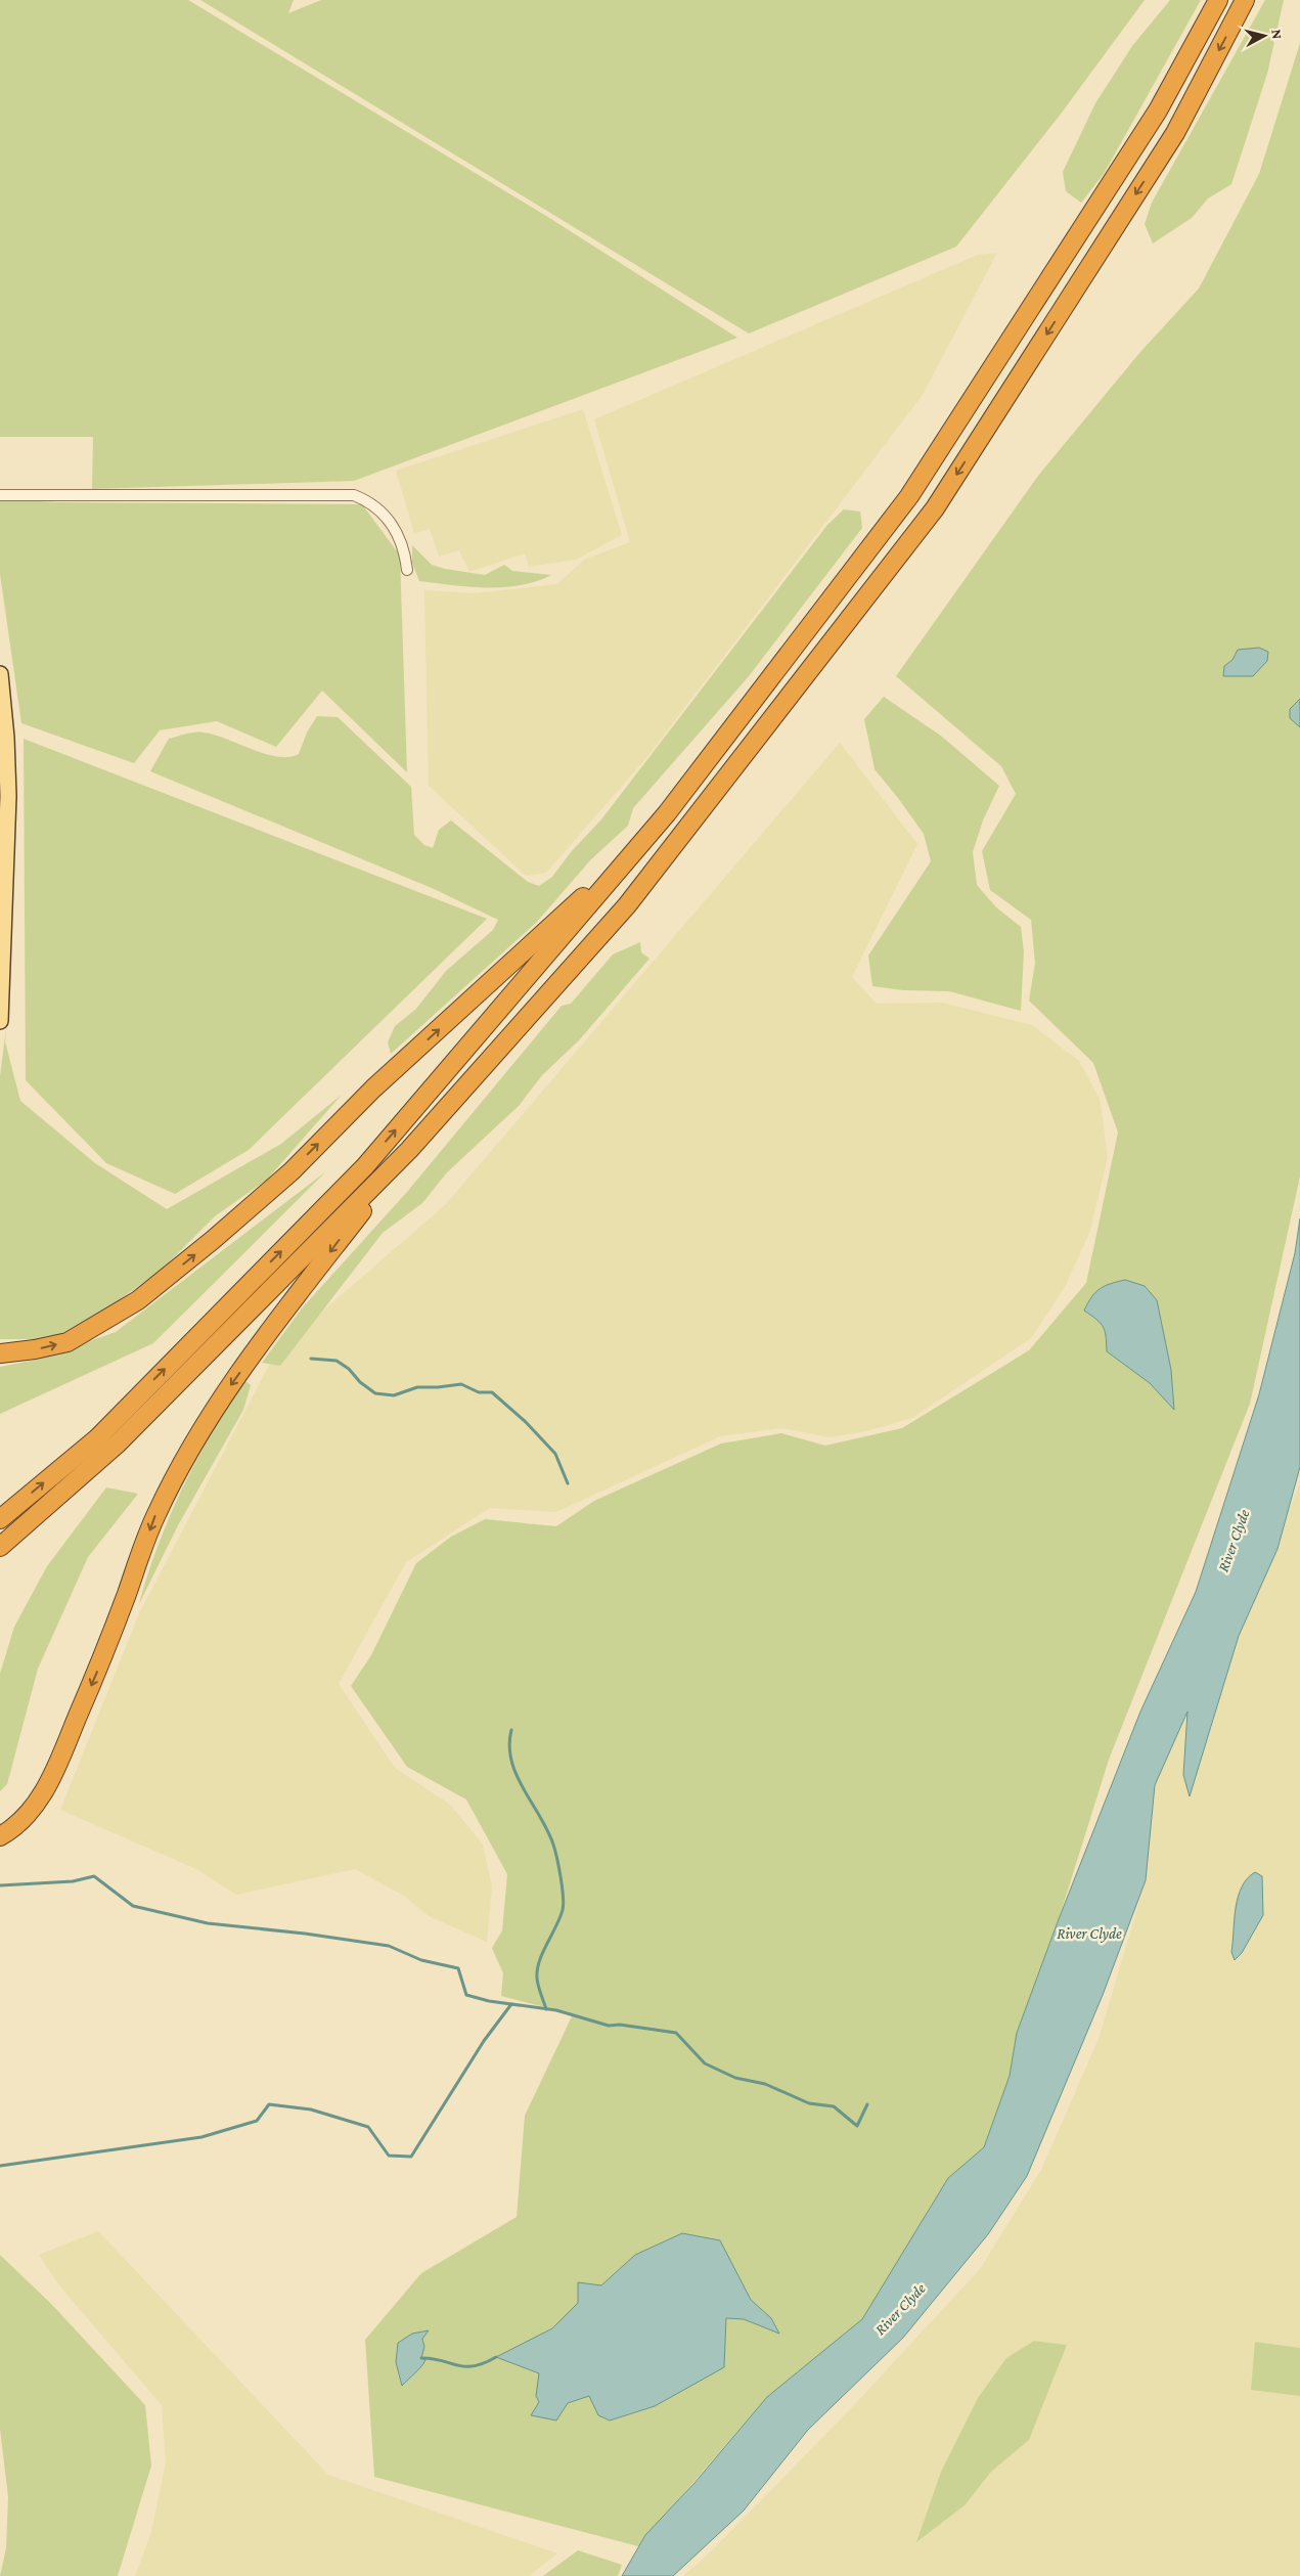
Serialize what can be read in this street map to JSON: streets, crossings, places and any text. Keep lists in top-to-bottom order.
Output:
{
  "water": ["River Clyde"],
  "north": "right"
}
